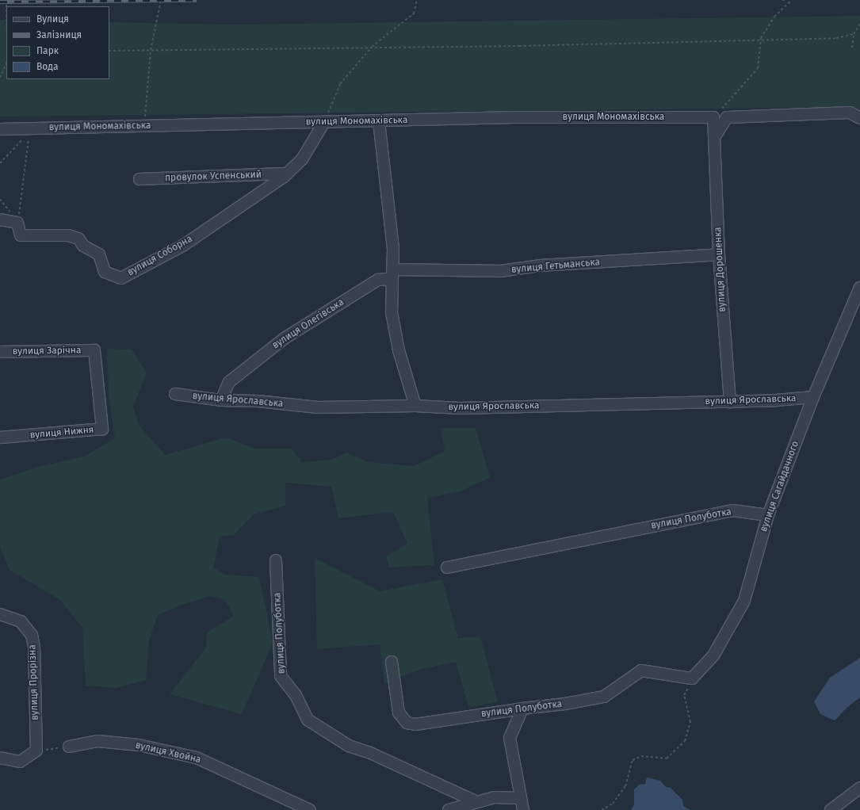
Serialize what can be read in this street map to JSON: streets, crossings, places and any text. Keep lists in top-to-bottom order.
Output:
{
  "streets": {
    "street": [
      "вулиця Мономахівська",
      "провулок Успенський",
      "вулиця Соборна",
      "вулиця Гетьманська",
      "вулиця Дорошенка",
      "вулиця Олегівська",
      "вулиця Зарічна",
      "вулиця Ярославська",
      "вулиця Нижня",
      "вулиця Сагайдачного",
      "вулиця Полуботка",
      "вулиця Прорізна",
      "вулиця Хвойна"
    ]
  },
  "crossings": [
    ["вулиця Мономахівська", "вулиця Соборна"],
    ["вулиця Мономахівська", "вулиця Дорошенка"],
    ["провулок Успенський", "вулиця Соборна"],
    ["вулиця Гетьманська", "вулиця Дорошенка"],
    ["вулиця Дорошенка", "вулиця Ярославська"],
    ["вулиця Олегівська", "вулиця Ярославська"],
    ["вулиця Зарічна", "вулиця Нижня"],
    ["вулиця Ярославська", "вулиця Сагайдачного"],
    ["вулиця Сагайдачного", "вулиця Полуботка"]
  ],
  "legend": [
    "Вулиця",
    "Залізниця",
    "Парк",
    "Вода"
  ]
}
